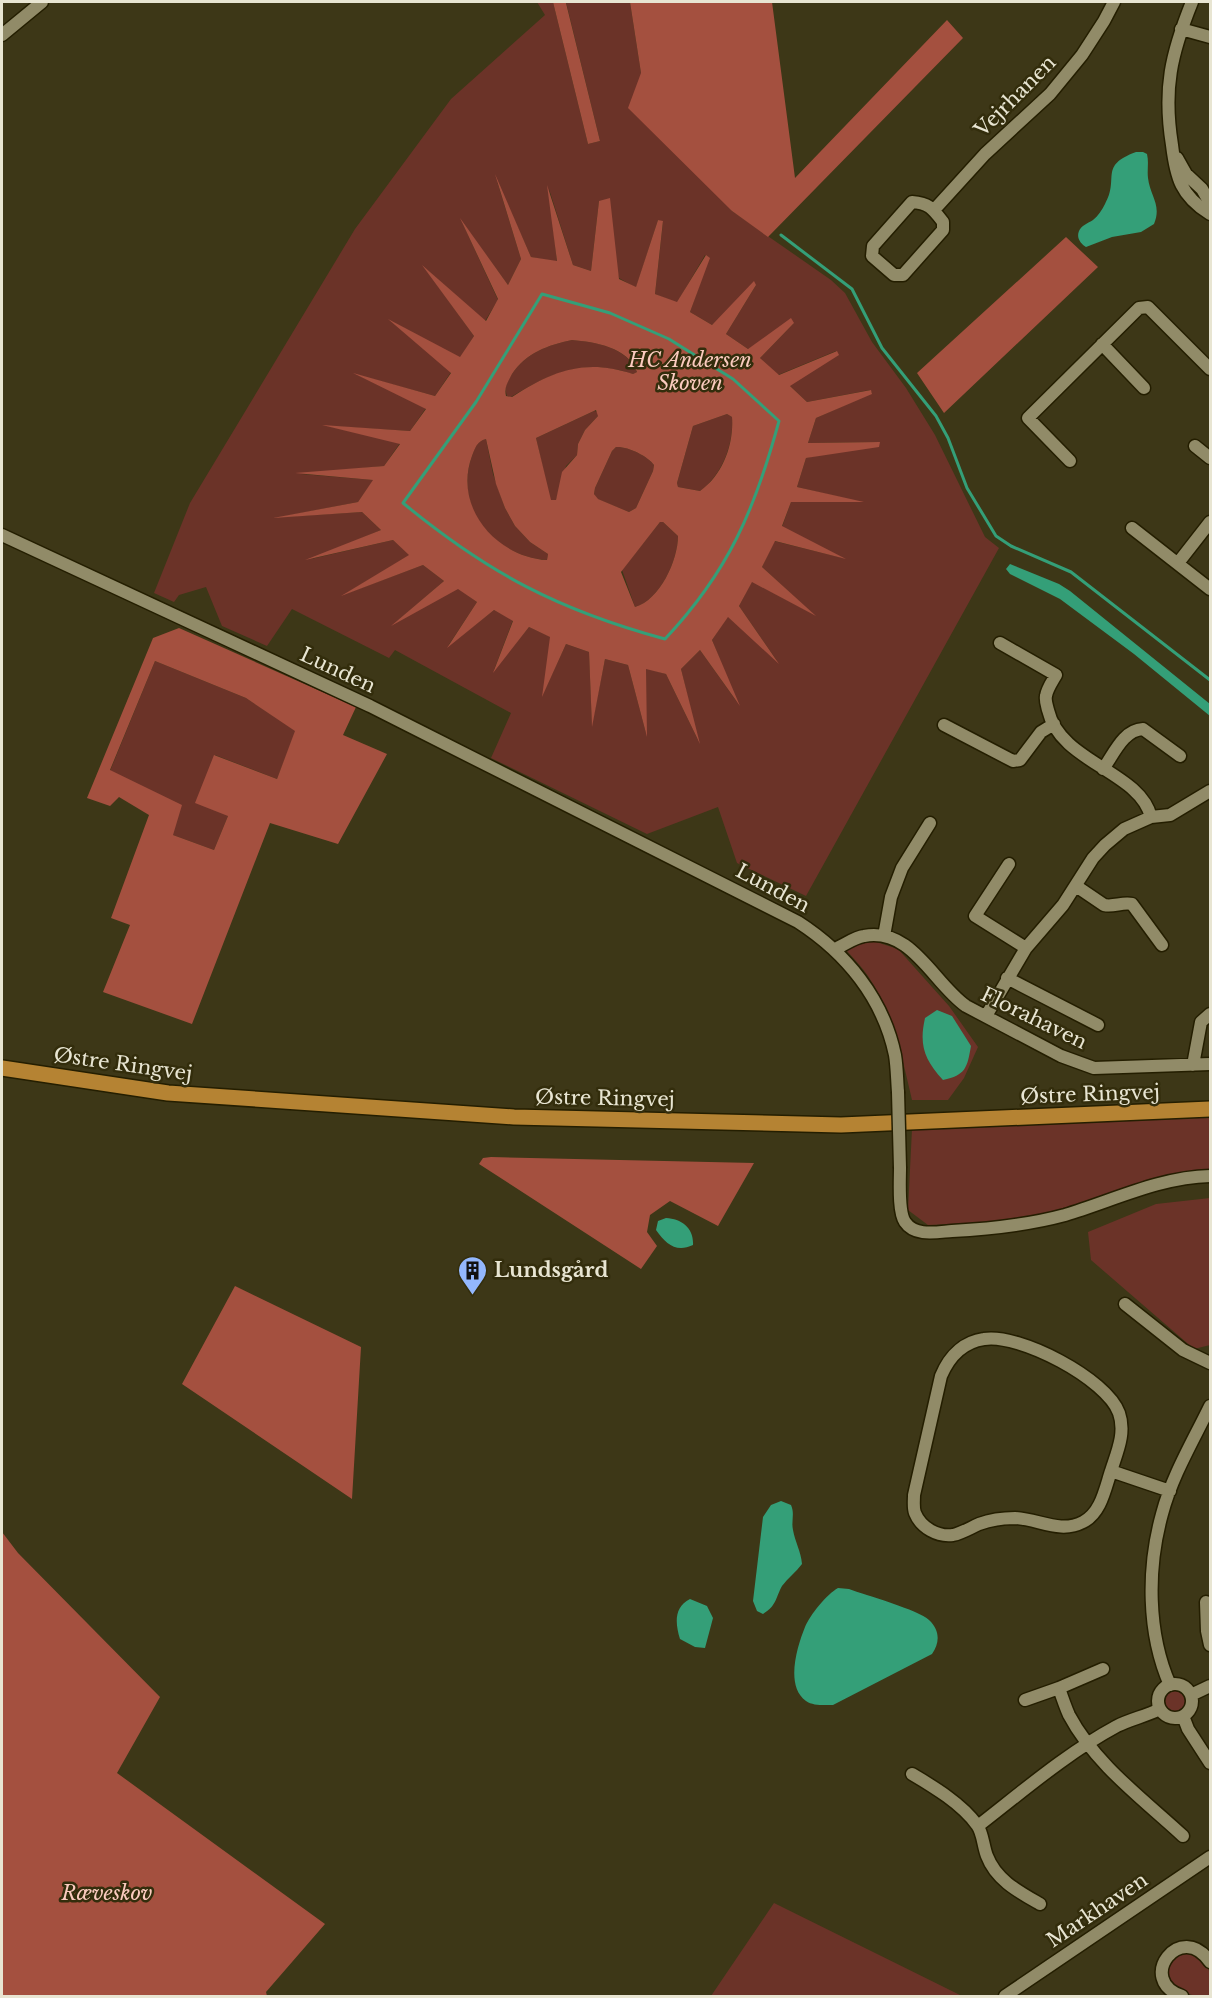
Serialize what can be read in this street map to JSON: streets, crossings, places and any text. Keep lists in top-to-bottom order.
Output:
{
  "streets": {
    "main road": ["Østre Ringvej"],
    "street": [
      "Vejrhanen",
      "Lunden",
      "Florahaven",
      "Markhaven"
    ]
  },
  "parks": ["HC Andersen Skoven", "Ræveskov"],
  "places": {
    "building": ["Lundsgård"]
  }
}
